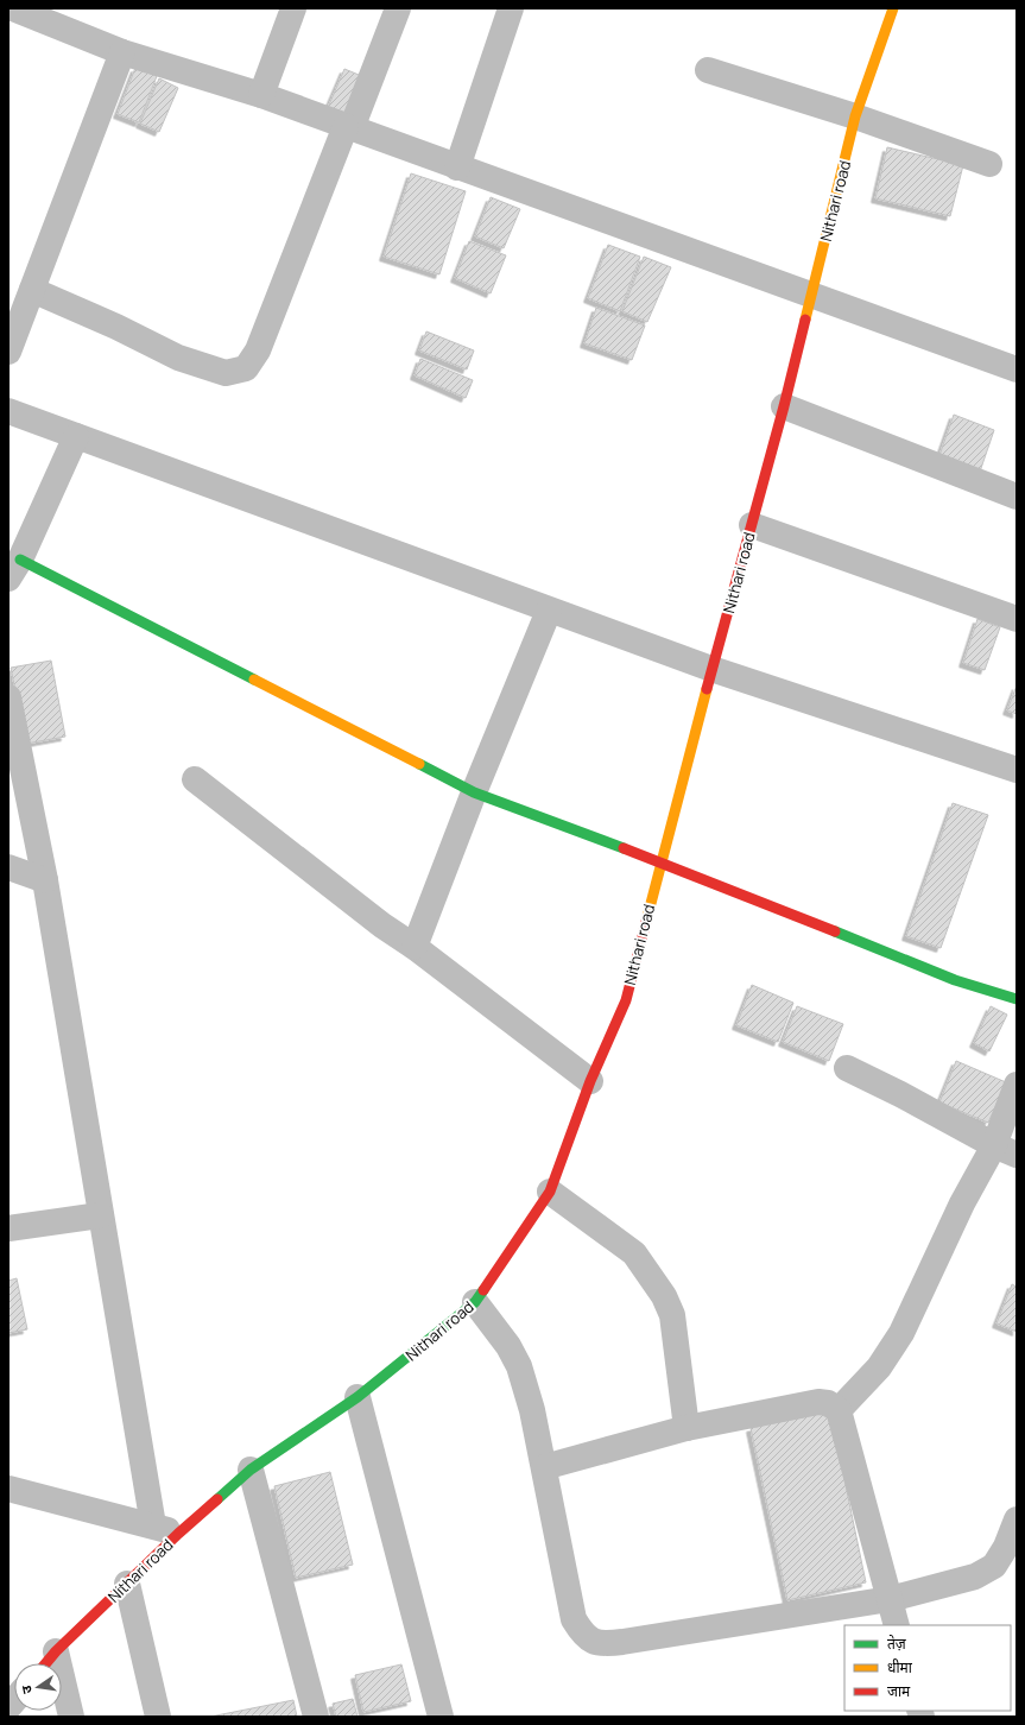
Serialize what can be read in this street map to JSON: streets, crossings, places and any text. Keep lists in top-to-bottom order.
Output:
{
  "streets": {
    "street": ["Nithari road"]
  },
  "legend": ["तेज़", "धीमा", "जाम"],
  "north": "left"
}
